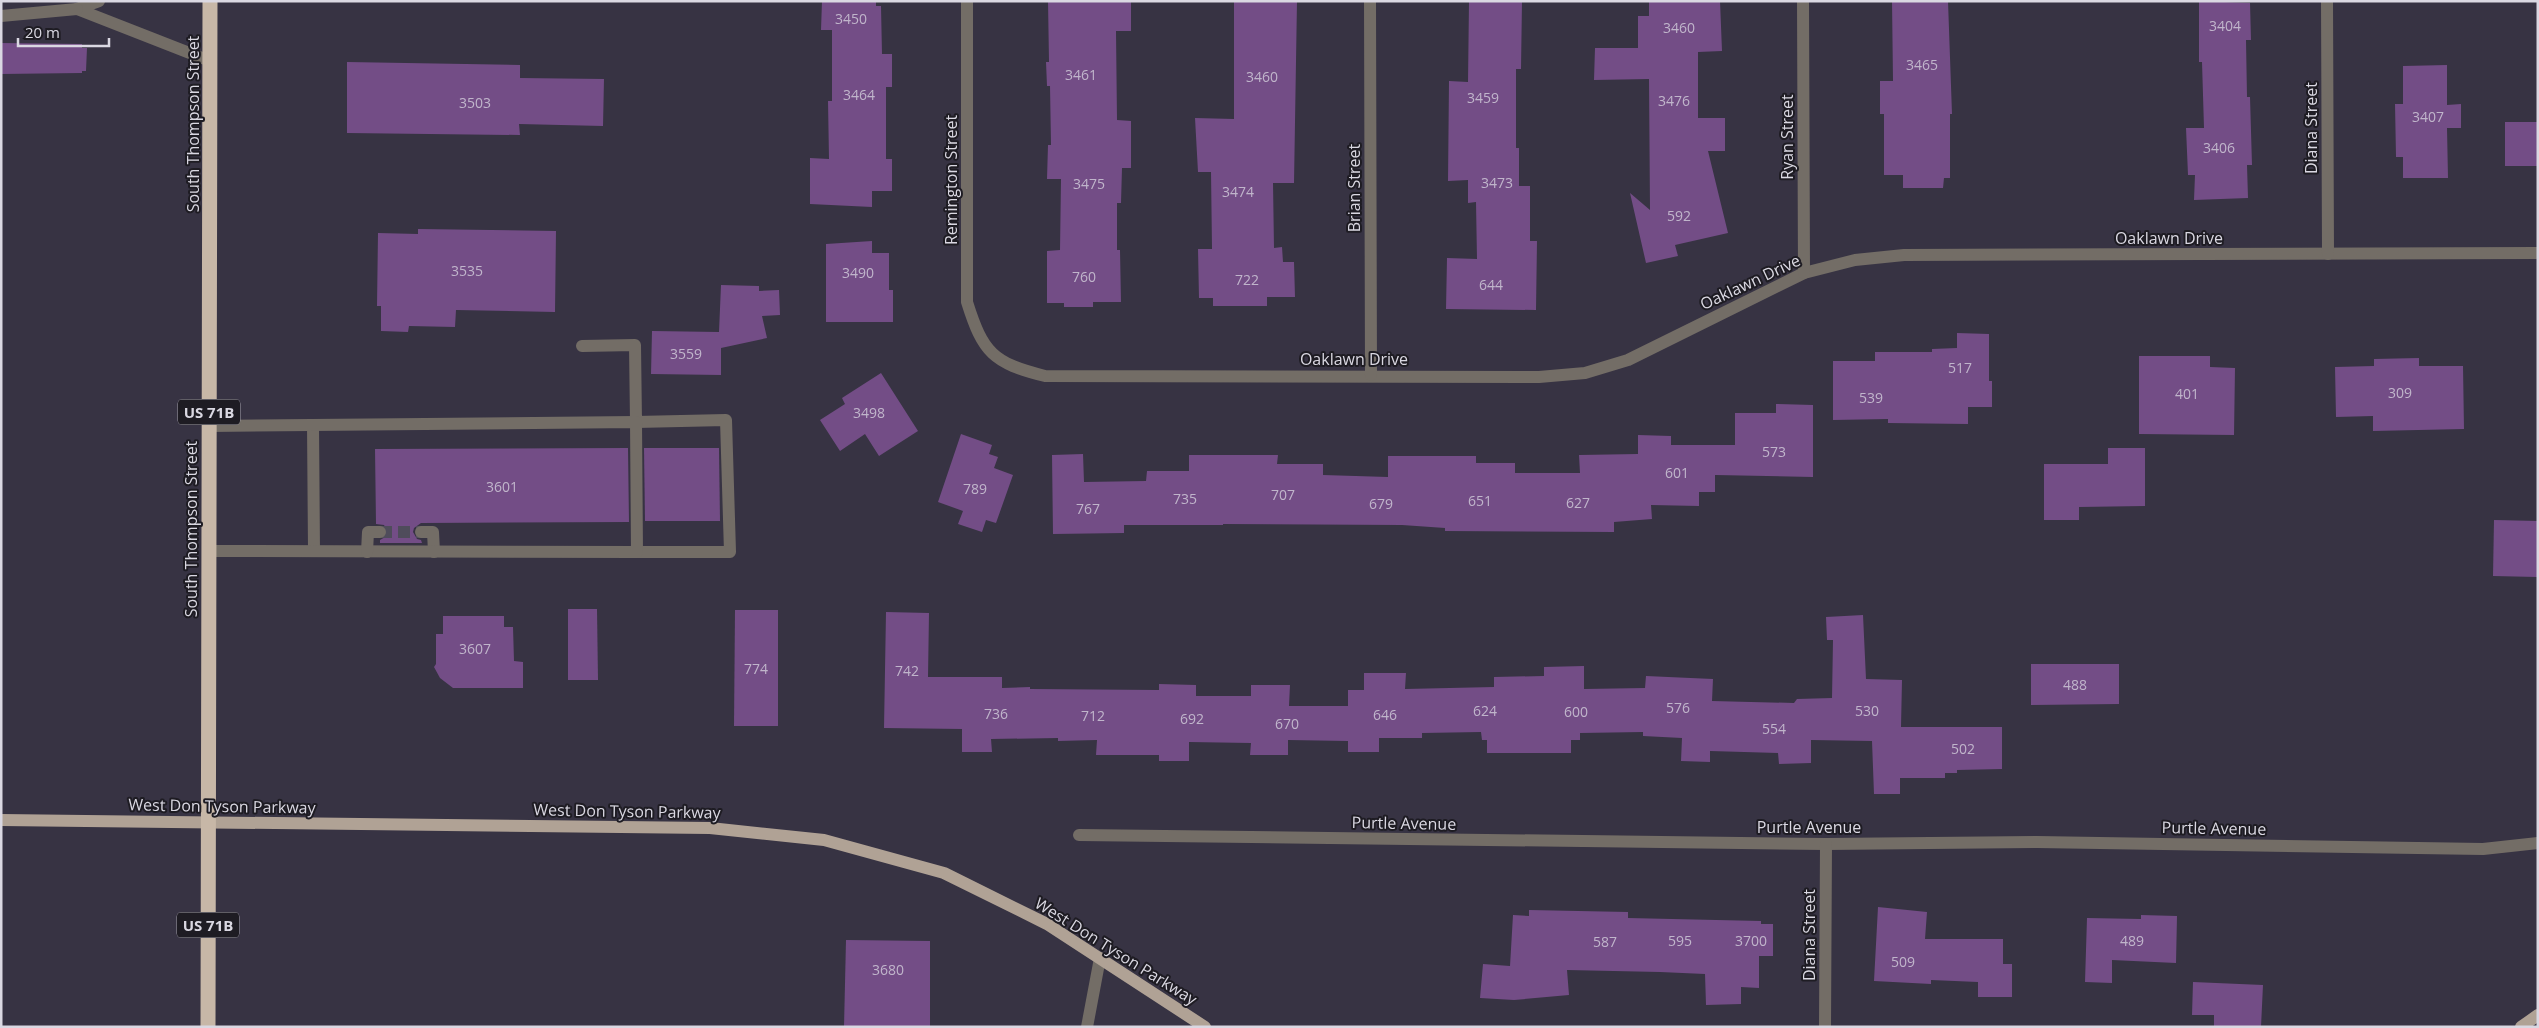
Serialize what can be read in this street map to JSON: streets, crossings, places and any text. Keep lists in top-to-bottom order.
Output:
{
  "streets": {
    "highway": ["South Thompson Street", "US 71B"],
    "main road": ["West Don Tyson Parkway"],
    "street": [
      "Diana Street",
      "Ryan Street",
      "Remington Street",
      "Brian Street",
      "Oaklawn Drive",
      "Purtle Avenue"
    ]
  },
  "crossings": [
    ["South Thompson Street", "West Don Tyson Parkway"],
    ["Diana Street", "Oaklawn Drive"],
    ["Diana Street", "Purtle Avenue"],
    ["Ryan Street", "Oaklawn Drive"],
    ["Remington Street", "Oaklawn Drive"],
    ["Brian Street", "Oaklawn Drive"]
  ],
  "house_numbers": [
    "3450",
    "3404",
    "3460",
    "3465",
    "3461",
    "3460",
    "3464",
    "3459",
    "3476",
    "3503",
    "3407",
    "3406",
    "3473",
    "3475",
    "3474",
    "592",
    "3535",
    "3490",
    "760",
    "722",
    "644",
    "3559",
    "517",
    "309",
    "401",
    "539",
    "3498",
    "573",
    "601",
    "3601",
    "789",
    "707",
    "735",
    "651",
    "627",
    "679",
    "767",
    "3607",
    "774",
    "742",
    "488",
    "576",
    "624",
    "530",
    "600",
    "736",
    "646",
    "712",
    "692",
    "670",
    "554",
    "502",
    "595",
    "3700",
    "489",
    "587",
    "509",
    "3680"
  ],
  "scale_bar": "20 m"
}
